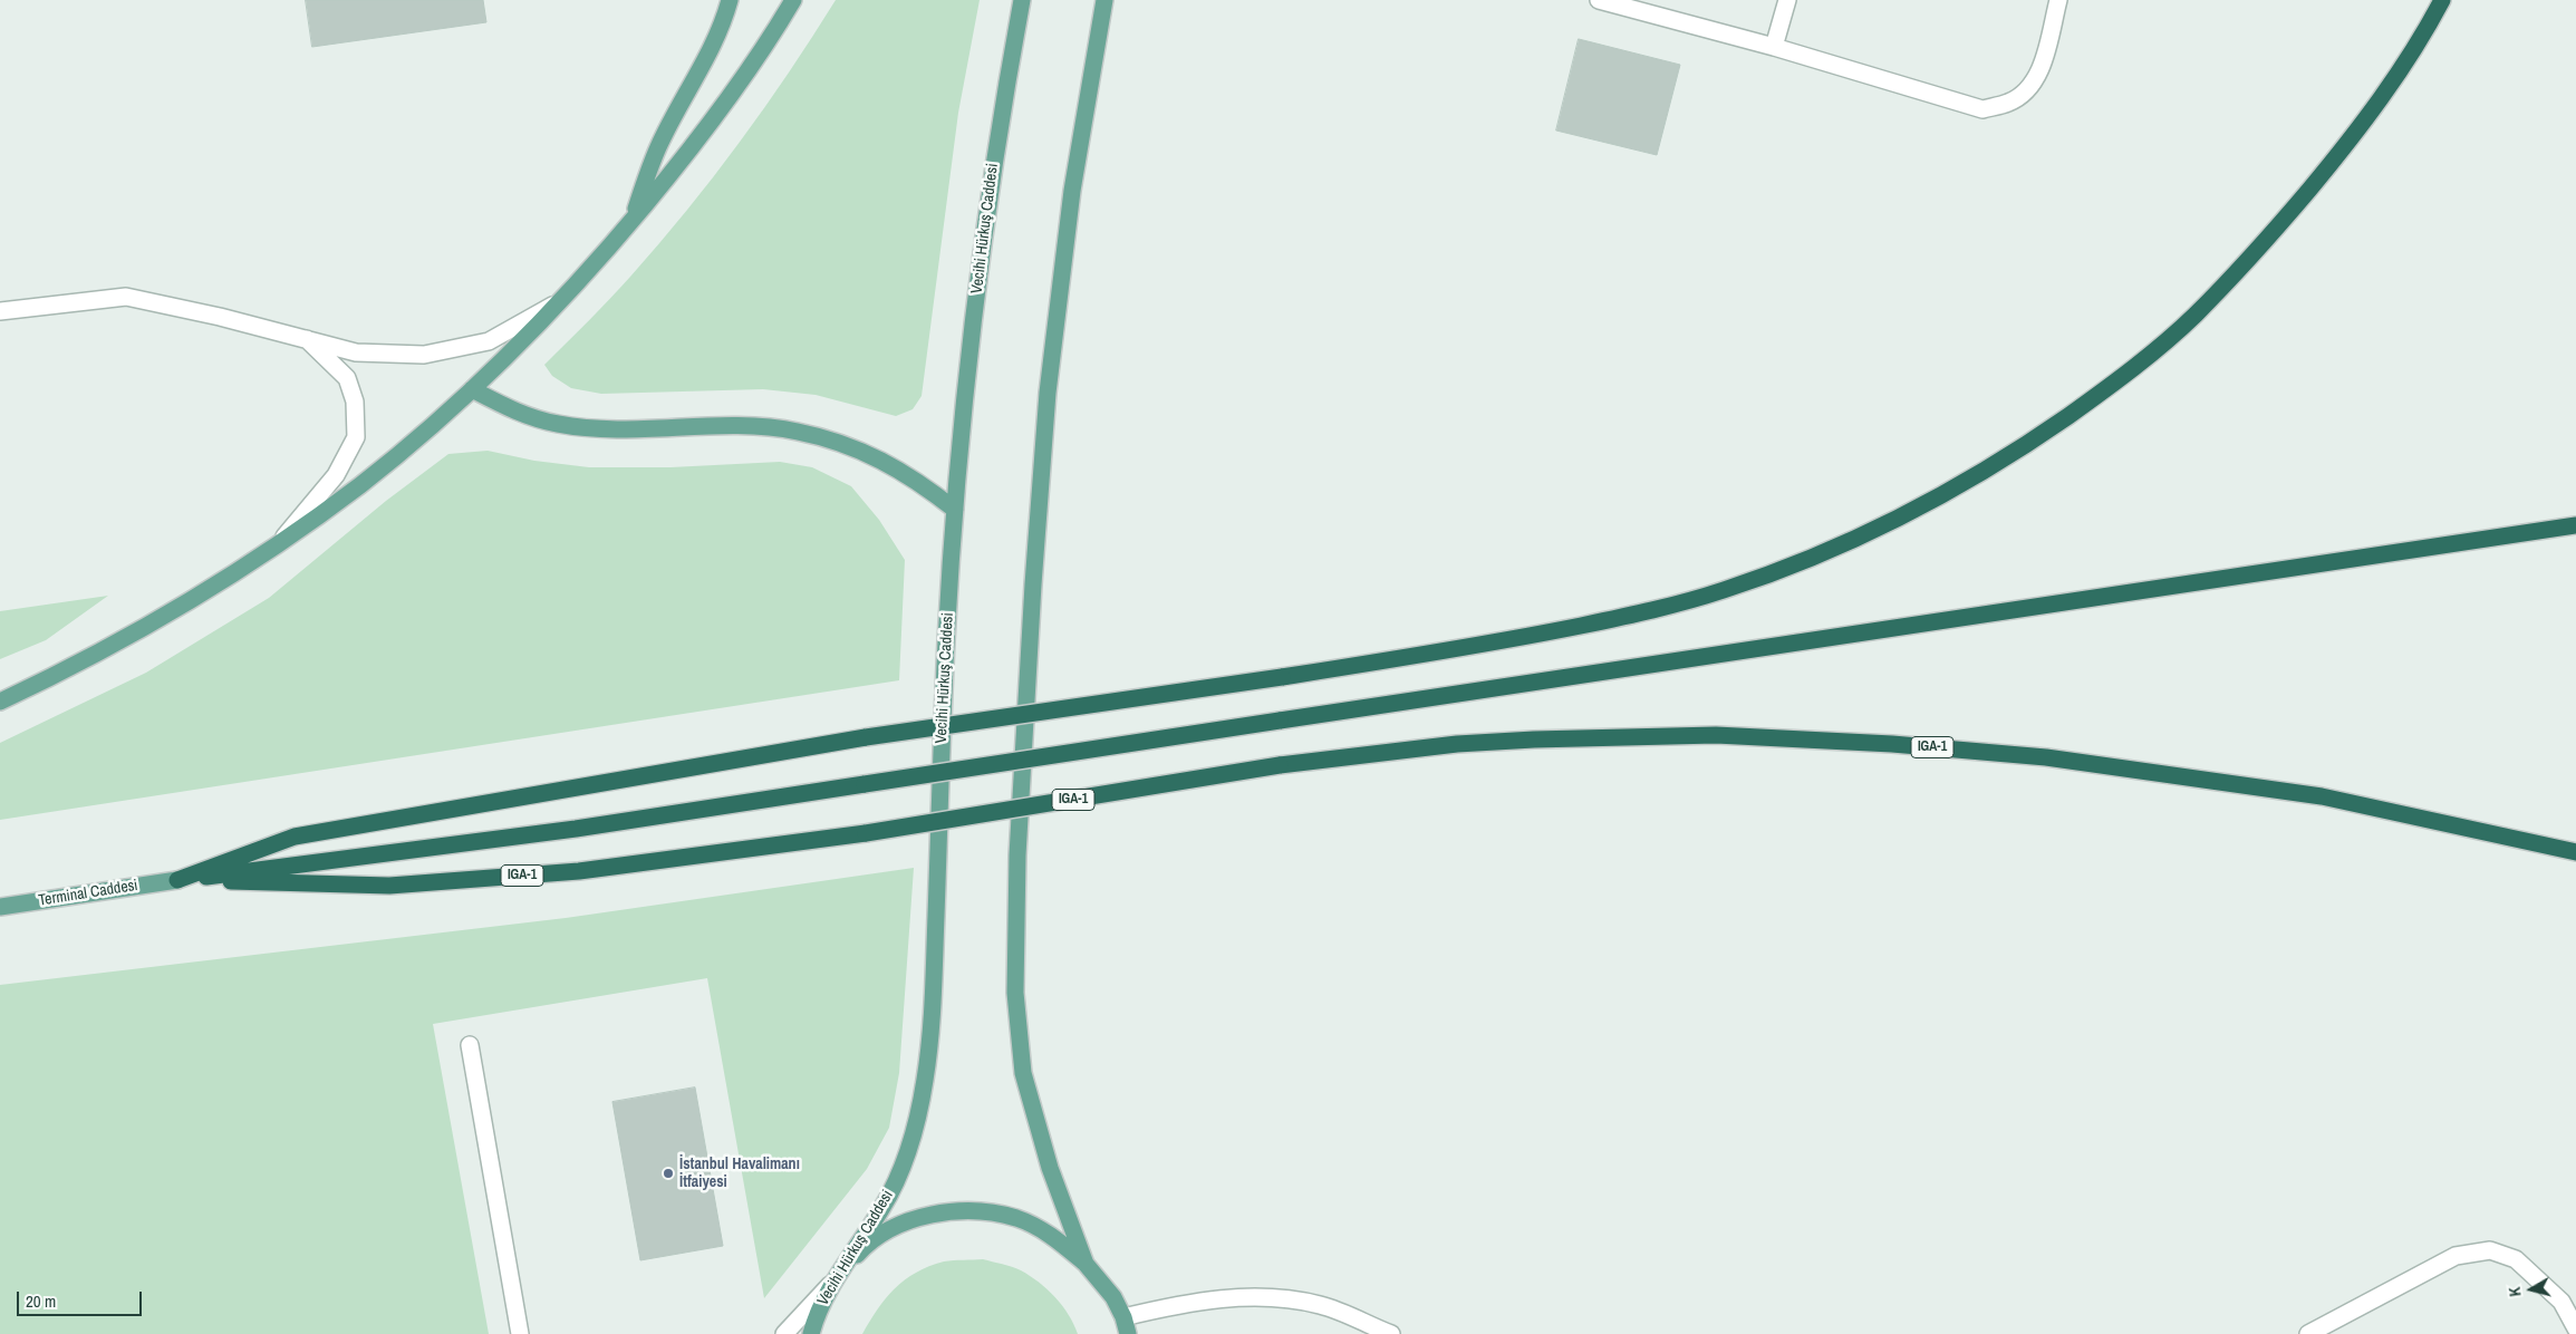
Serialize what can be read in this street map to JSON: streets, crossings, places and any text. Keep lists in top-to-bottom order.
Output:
{
  "streets": {
    "highway": ["IGA-1"],
    "main road": ["Vecihi Hürkuş Caddesi", "Terminal Caddesi"]
  },
  "crossings": [
    ["IGA-1", "Terminal Caddesi"]
  ],
  "places": ["İstanbul Havalimanı İtfaiyesi"],
  "scale_bar": "20 m",
  "north": "left"
}
